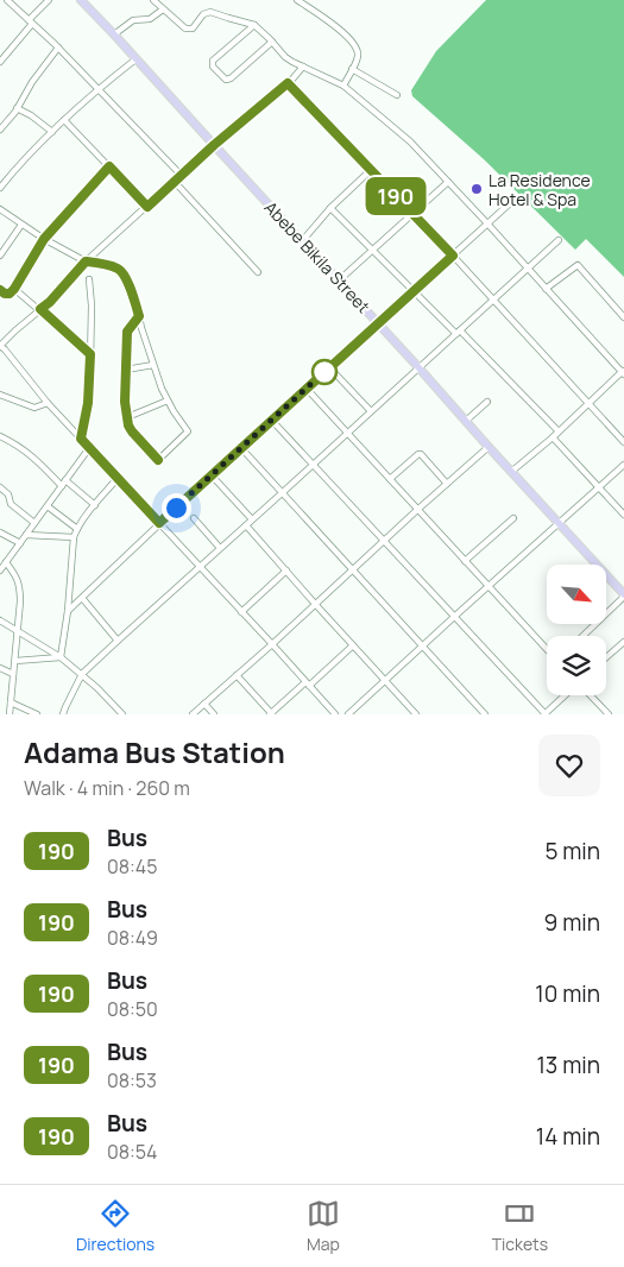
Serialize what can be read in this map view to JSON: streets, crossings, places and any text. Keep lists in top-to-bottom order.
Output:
{
  "streets": {
    "main road": ["Abebe Bikila Street"]
  },
  "places": ["La Residence Hotel & Spa"],
  "lines": ["bus line 190"],
  "north": "bottom right",
  "page": {
    "on_map": "190",
    "heading": ["Adama Bus Station", "Walk · 4 min · 260 m"],
    "list": [
      {
        "mark": "190",
        "name": "Bus",
        "note": "08:45",
        "value": "5 min"
      },
      {
        "mark": "190",
        "name": "Bus",
        "note": "08:49",
        "value": "9 min"
      },
      {
        "mark": "190",
        "name": "Bus",
        "note": "08:50",
        "value": "10 min"
      },
      {
        "mark": "190",
        "name": "Bus",
        "note": "08:53",
        "value": "13 min"
      },
      {
        "mark": "190",
        "name": "Bus",
        "note": "08:54",
        "value": "14 min"
      }
    ],
    "tabs": ["Directions", "Map", "Tickets"]
  }
}
